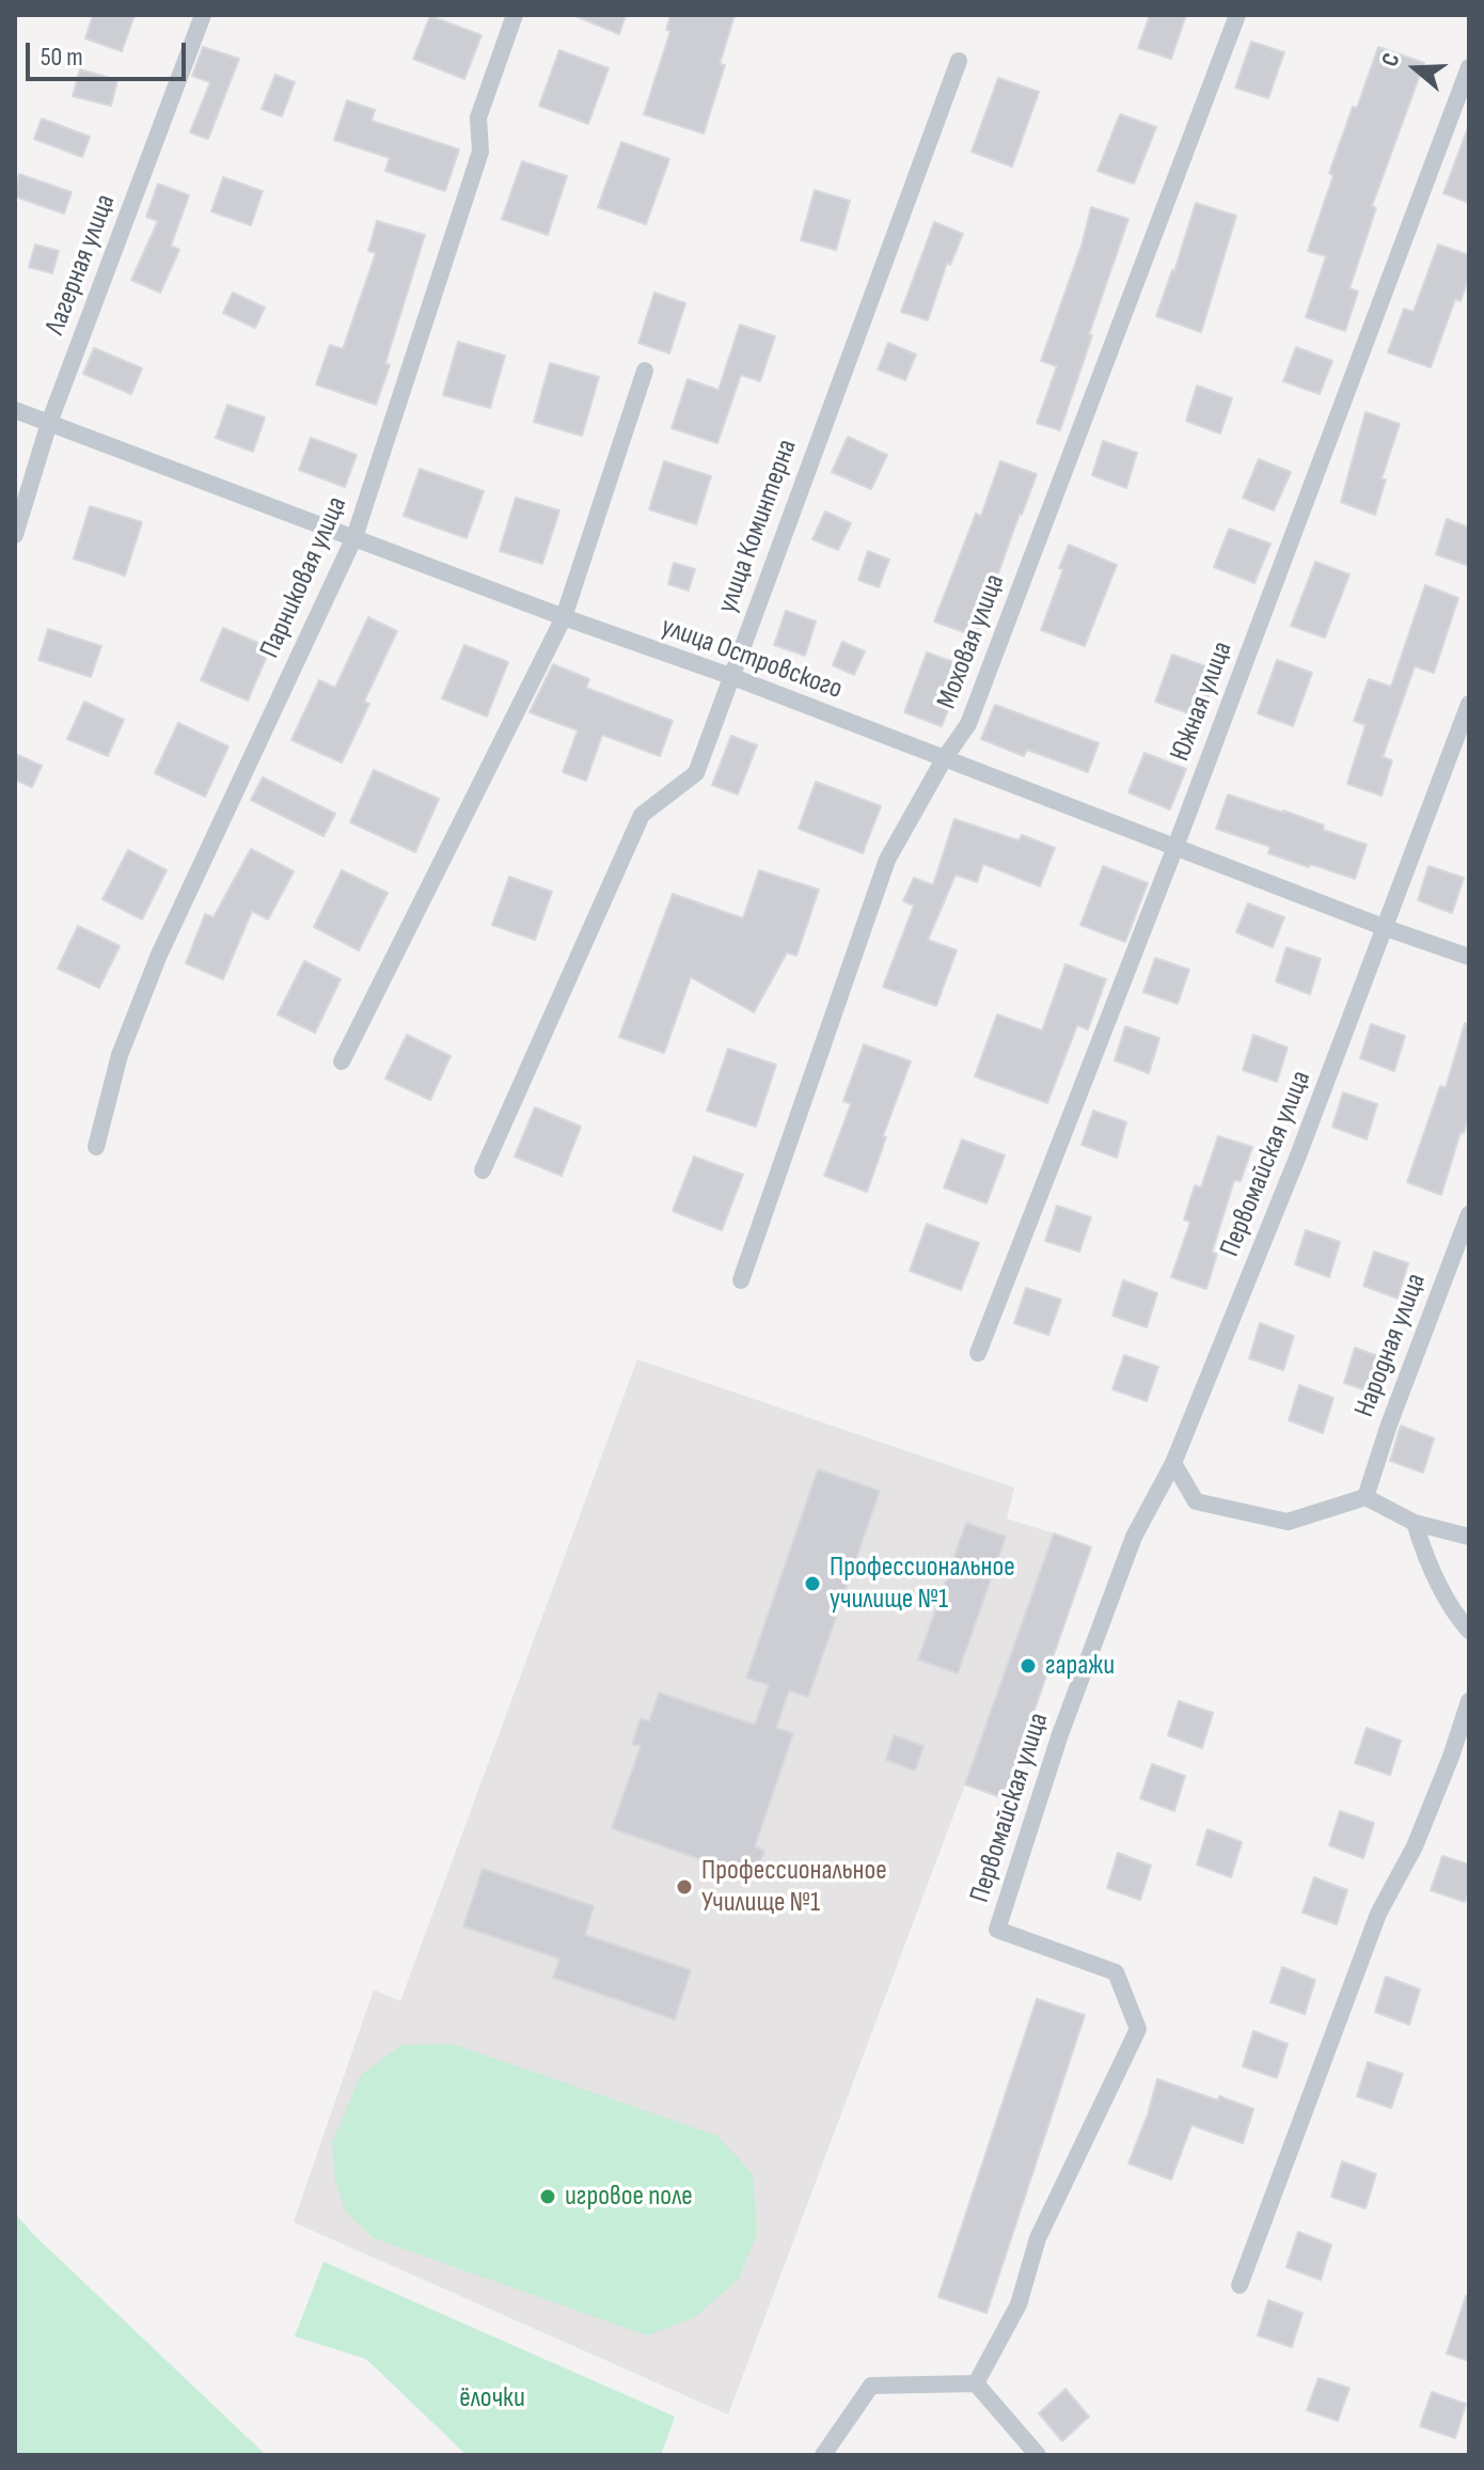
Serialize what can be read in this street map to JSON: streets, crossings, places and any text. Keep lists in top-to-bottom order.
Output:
{
  "streets": {
    "street": [
      "Лагерная улица",
      "улица Коминтерна",
      "Парниковая улица",
      "Моховая улица",
      "улица Островского",
      "Южная улица",
      "Первомайская улица",
      "Народная улица"
    ]
  },
  "crossings": [
    ["Лагерная улица", "улица Островского"],
    ["улица Коминтерна", "улица Островского"],
    ["Парниковая улица", "улица Островского"],
    ["Моховая улица", "улица Островского"],
    ["улица Островского", "Южная улица"],
    ["улица Островского", "Первомайская улица"]
  ],
  "parks": ["ёлочки"],
  "places": [
    "Профессиональное училище №1",
    "гаражи",
    "Профессиональное Училище №1",
    "игровое поле"
  ],
  "scale_bar": "50 m",
  "north": "left"
}
